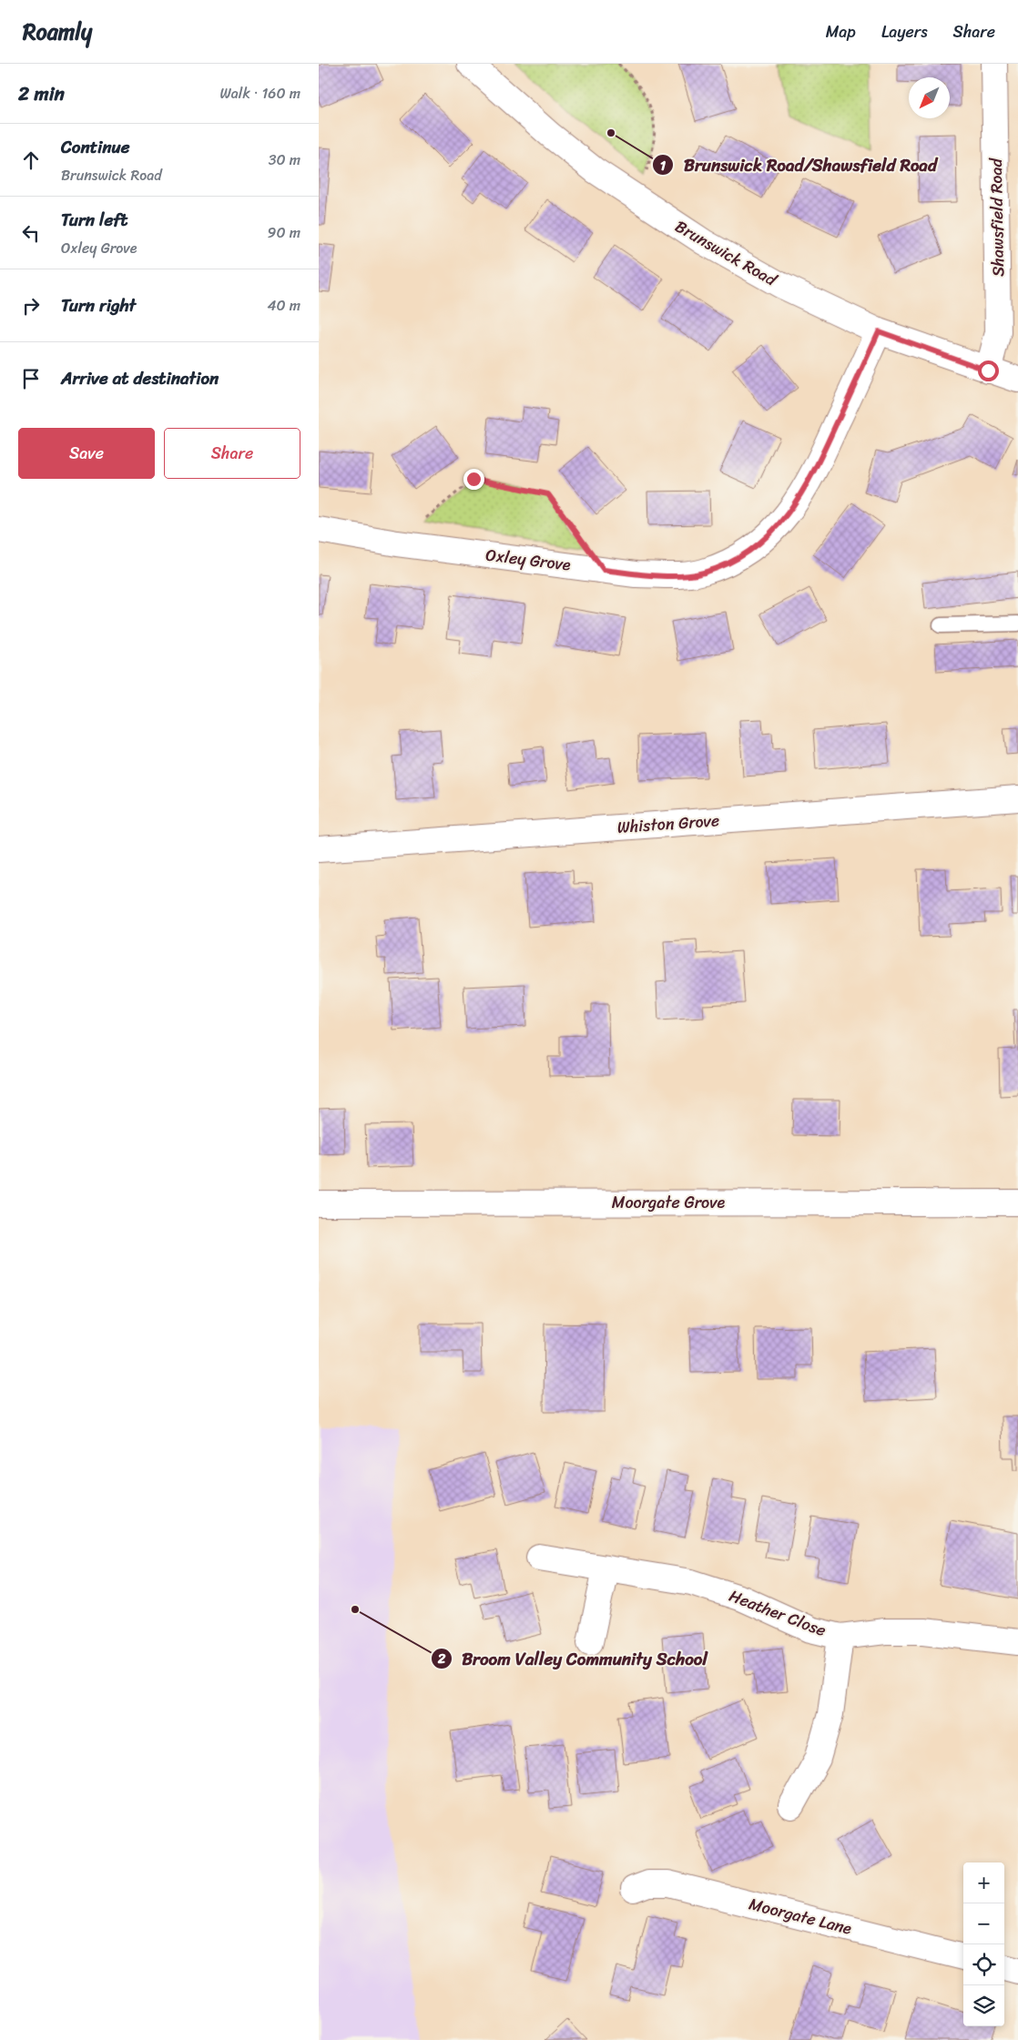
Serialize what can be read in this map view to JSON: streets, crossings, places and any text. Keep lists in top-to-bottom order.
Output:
{
  "streets": {
    "street": [
      "Shawsfield Road",
      "Brunswick Road",
      "Oxley Grove",
      "Whiston Grove",
      "Moorgate Grove",
      "Heather Close",
      "Moorgate Lane"
    ]
  },
  "crossings": [
    ["Shawsfield Road", "Brunswick Road"],
    ["Brunswick Road", "Oxley Grove"]
  ],
  "places": ["Brunswick Road/Shawsfield Road", "Broom Valley Community School"],
  "north": "bottom left",
  "page": {
    "header": "Roamly",
    "nav": ["Map", "Layers", "Share"],
    "heading": ["2 min", "Walk · 160 m"],
    "list": [
      ["Continue", "Brunswick Road", "30 m"],
      ["Turn left", "Oxley Grove", "90 m"],
      ["Turn right", "40 m"],
      "Arrive at destination"
    ],
    "buttons": ["Save", "Share"],
    "map_buttons": ["+", "−"]
  }
}
